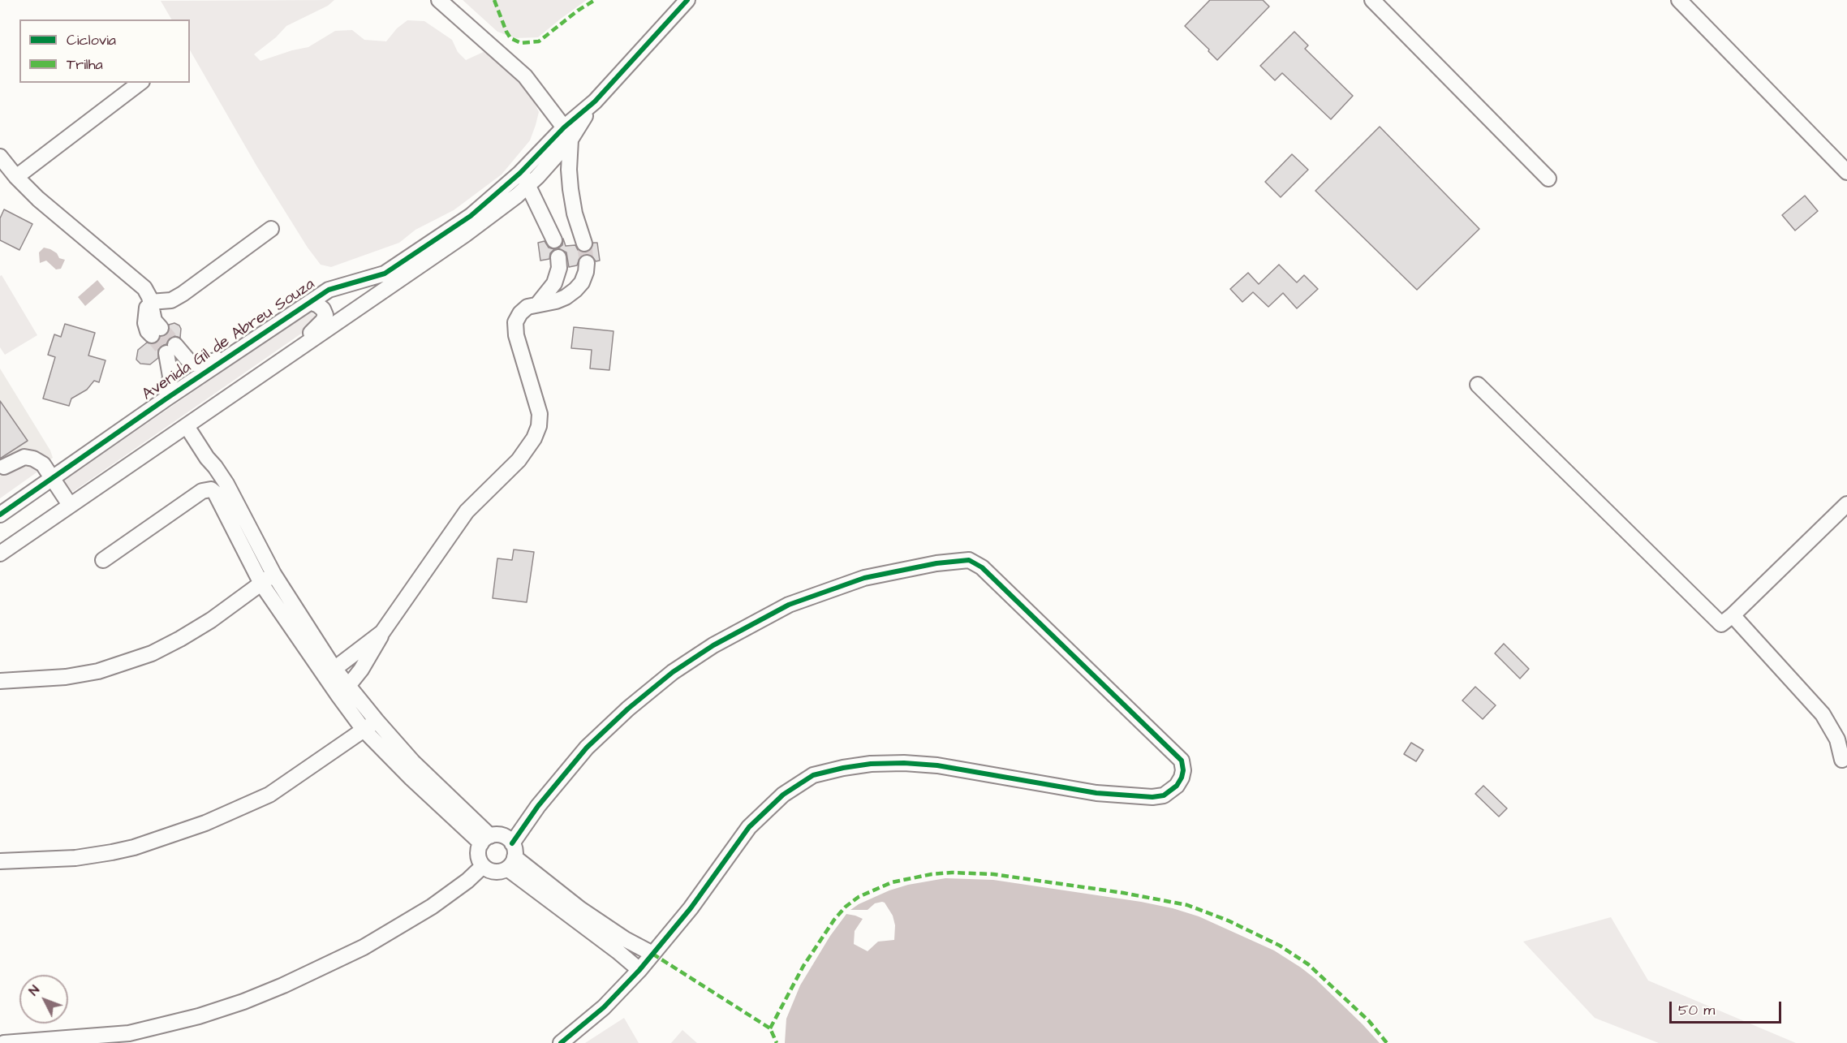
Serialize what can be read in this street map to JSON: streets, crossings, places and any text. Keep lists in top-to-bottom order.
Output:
{
  "streets": {
    "street": ["Avenida Gil de Abreu Souza"]
  },
  "legend": ["Ciclovia", "Trilha"],
  "scale_bar": "50 m",
  "north": "top left"
}
